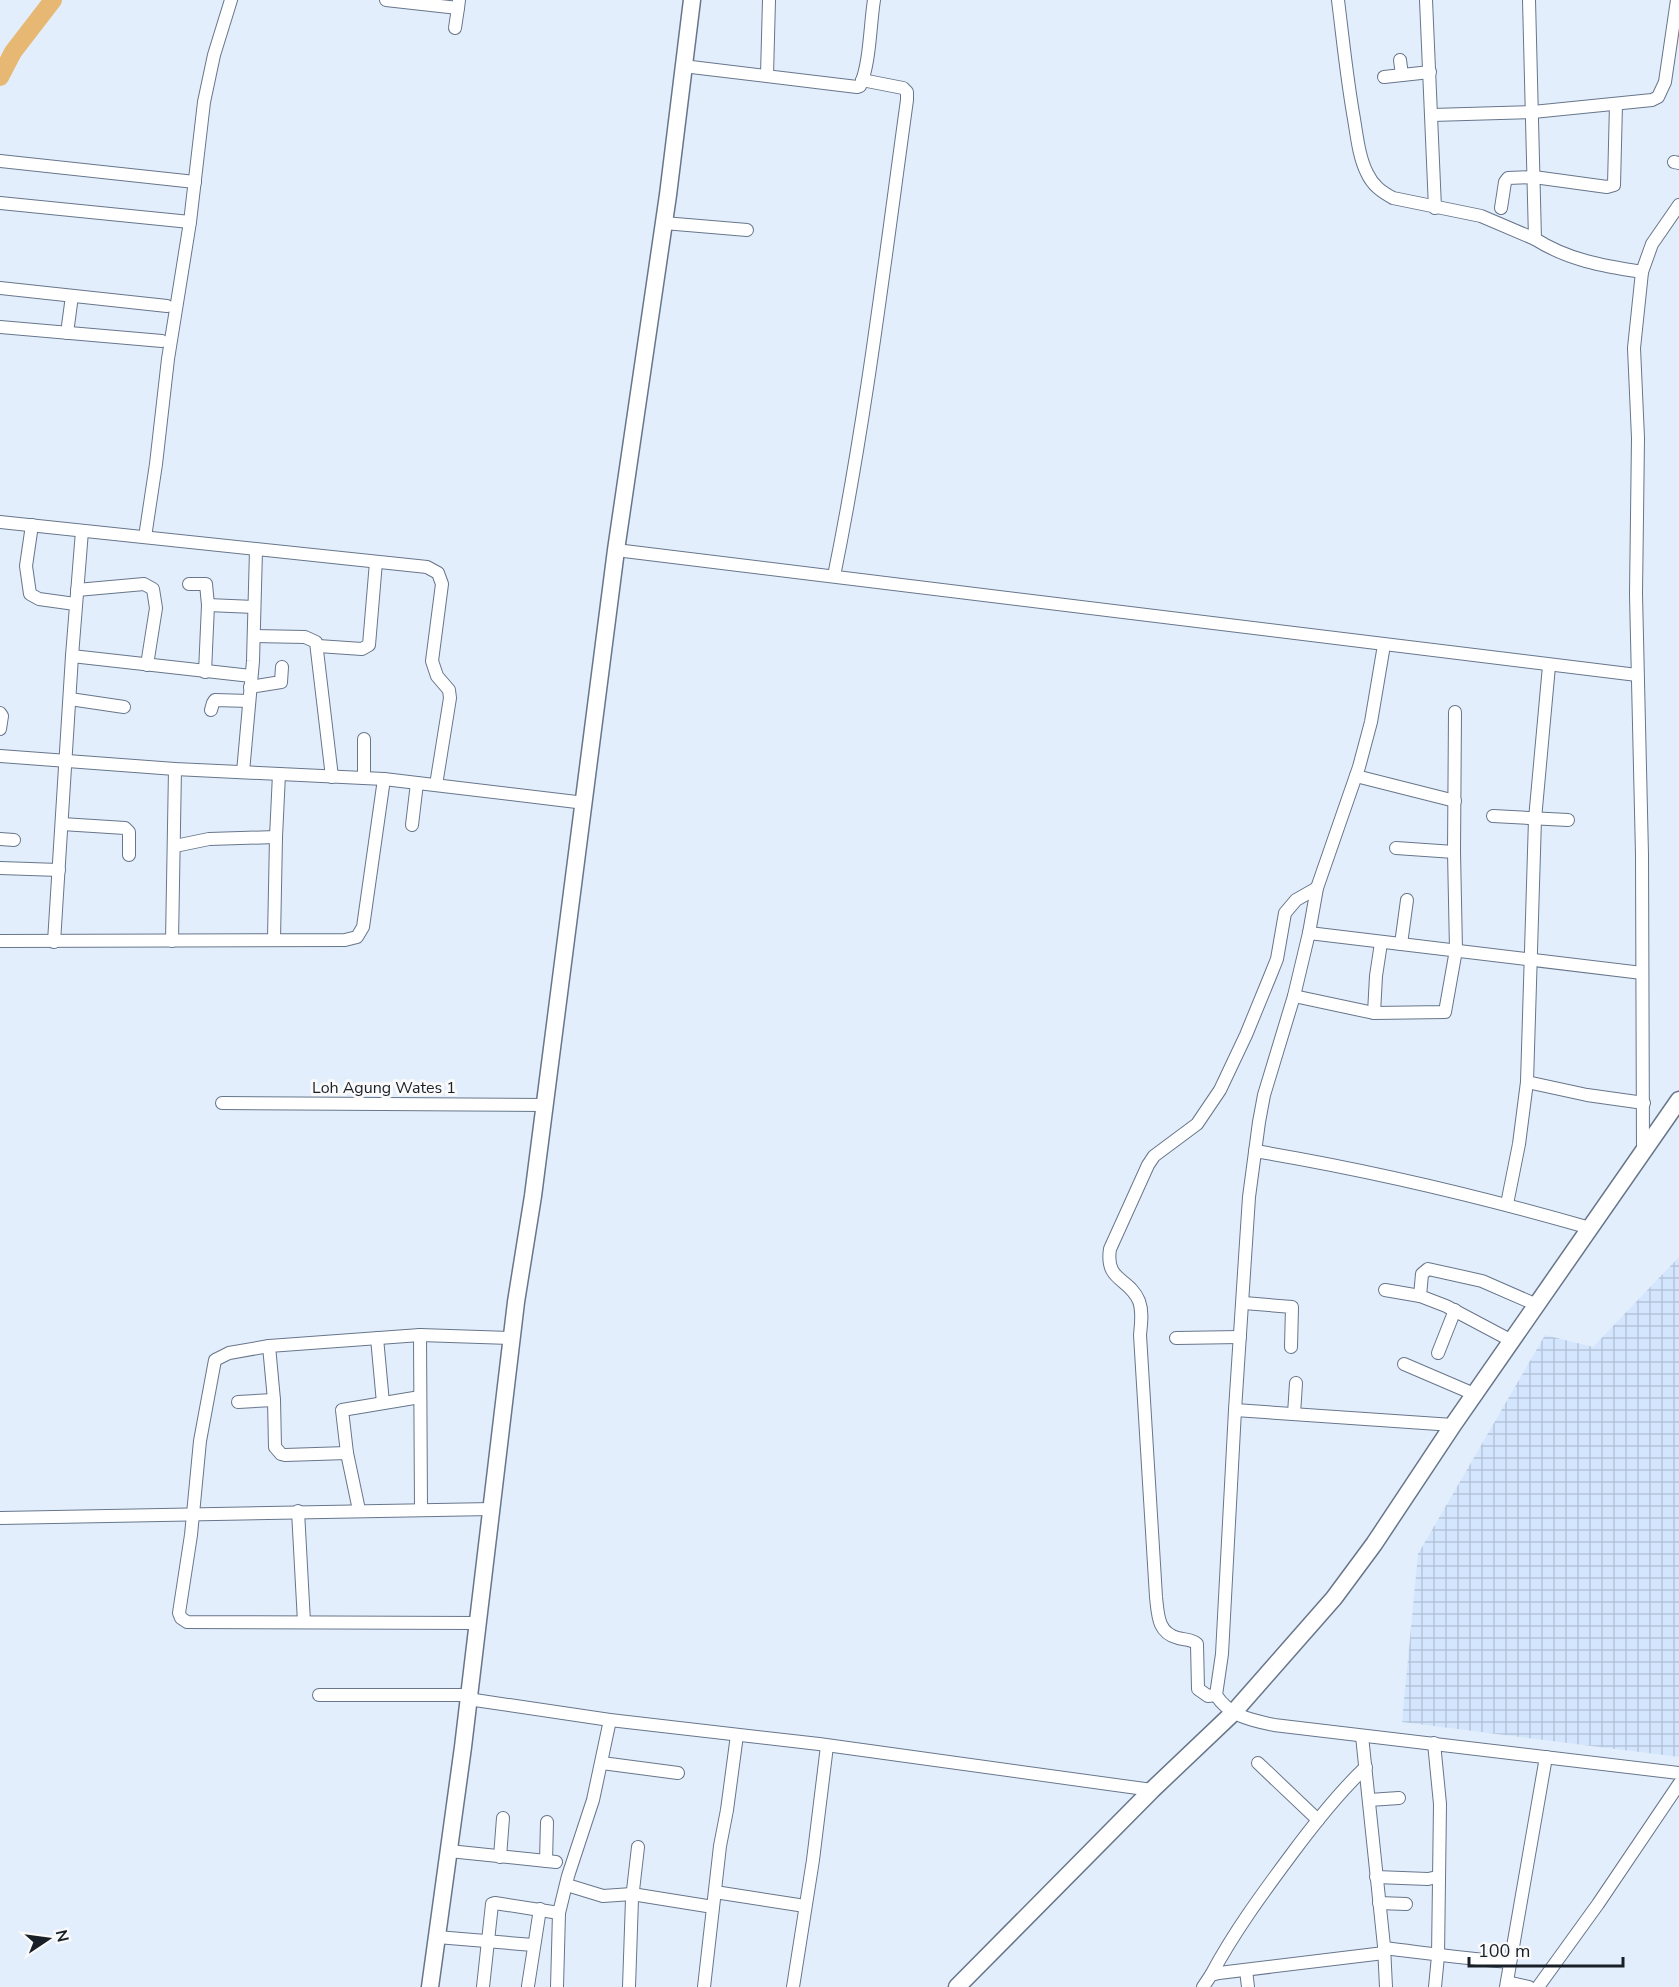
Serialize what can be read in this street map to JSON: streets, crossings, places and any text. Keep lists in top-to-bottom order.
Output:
{
  "streets": {
    "street": ["Loh Agung Wates 1"]
  },
  "scale_bar": "100 m",
  "north": "right"
}
